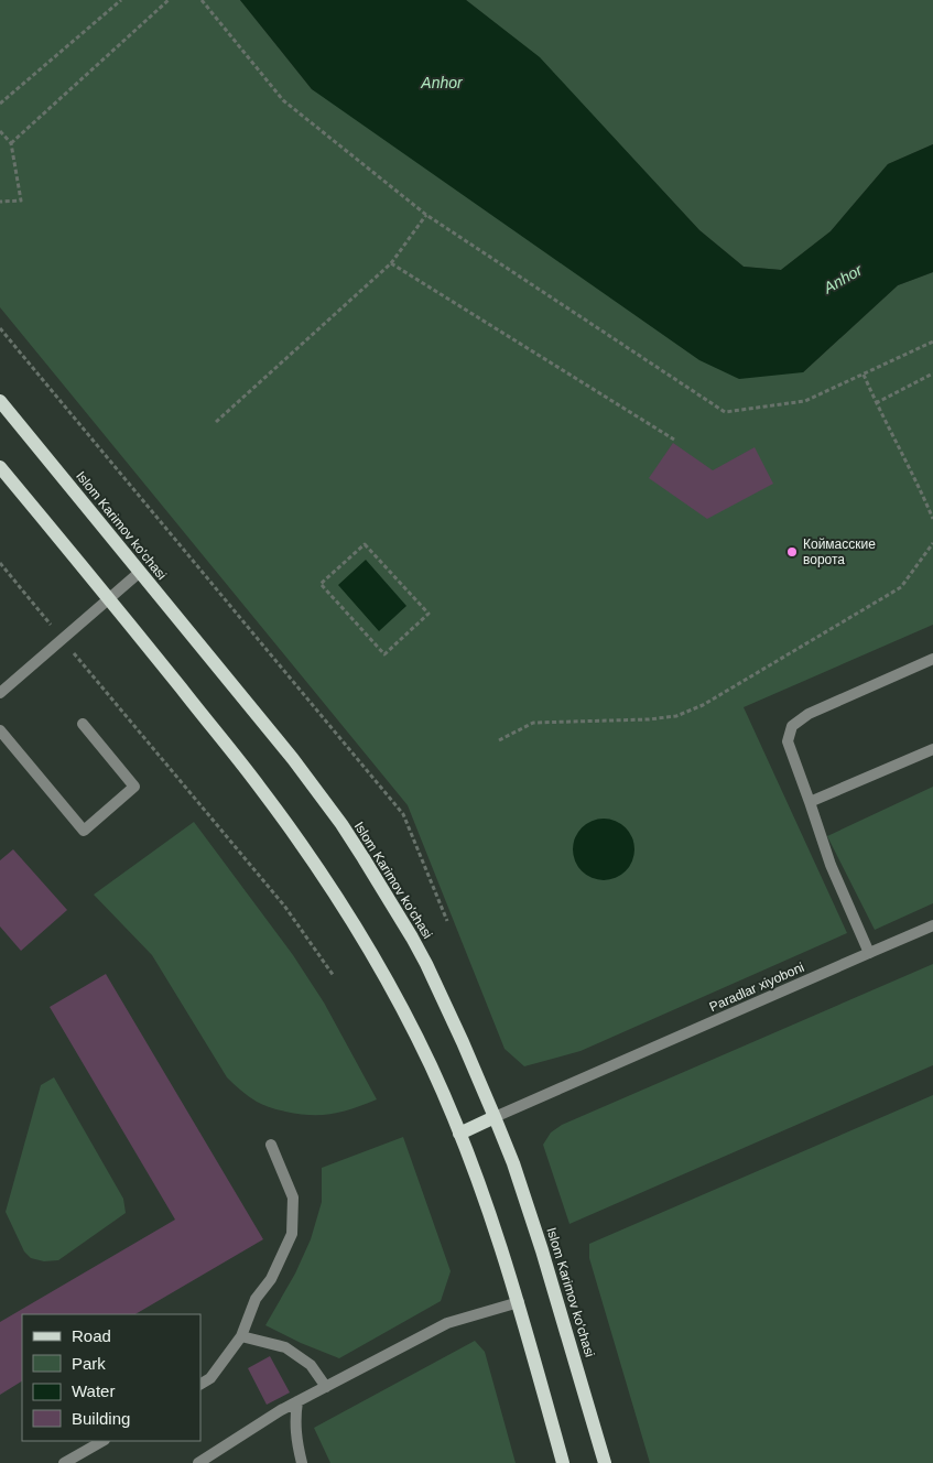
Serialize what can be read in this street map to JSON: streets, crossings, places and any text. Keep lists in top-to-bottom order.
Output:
{
  "streets": {
    "main road": ["Islom Karimov ko'chasi"],
    "street": ["Paradlar xiyoboni"]
  },
  "crossings": [
    ["Islom Karimov ko'chasi", "Paradlar xiyoboni"]
  ],
  "water": ["Anhor"],
  "places": ["Коймасские ворота"],
  "legend": [
    "Road",
    "Park",
    "Water",
    "Building"
  ]
}
